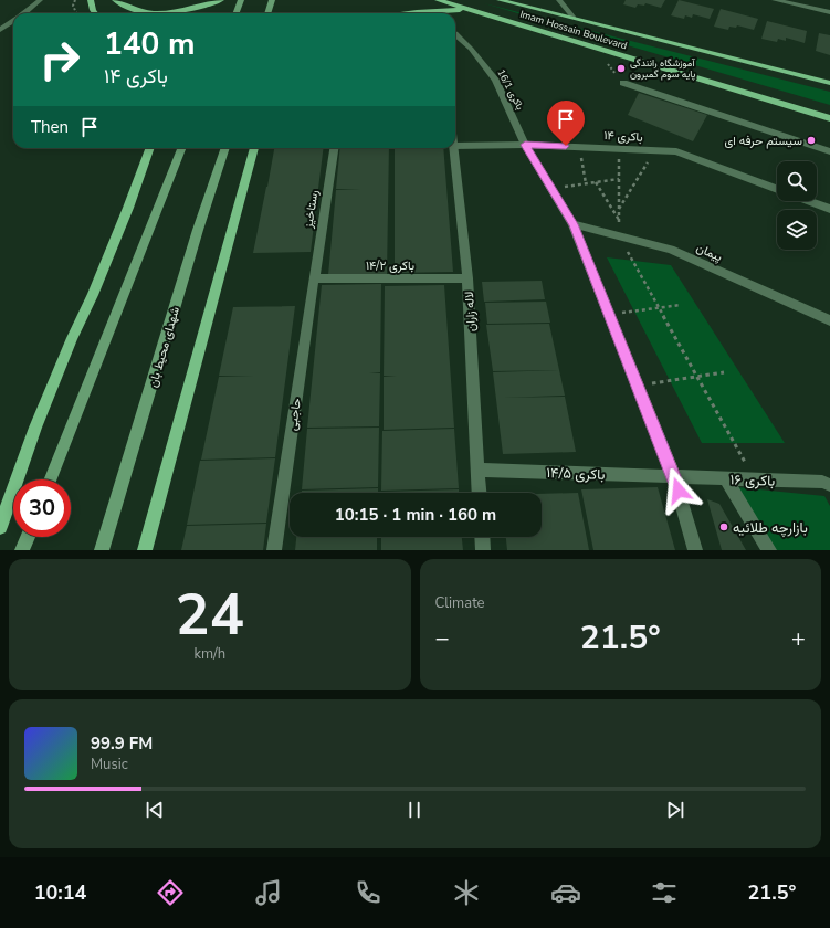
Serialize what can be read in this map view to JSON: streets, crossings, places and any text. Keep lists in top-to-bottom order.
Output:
{
  "streets": {
    "main road": ["Imam Hossain Boulevard", "شهدای محیط بان"],
    "street": [
      "باکری 16/1",
      "باکری ۱۴",
      "رستاخیز",
      "پیمان",
      "باکری ۱۴/۲",
      "لاله زاران",
      "حاجبی",
      "باکری ۱۴/۵",
      "باکری ۱۶"
    ]
  },
  "crossings": [
    ["باکری 16/1", "باکری ۱۴"],
    ["باکری 16/1", "پیمان"],
    ["باکری 16/1", "باکری ۱۴/۵"],
    ["باکری 16/1", "باکری ۱۶"],
    ["رستاخیز", "باکری ۱۴/۲"],
    ["رستاخیز", "حاجبی"],
    ["باکری ۱۴/۲", "لاله زاران"],
    ["باکری ۱۴/۲", "حاجبی"],
    ["لاله زاران", "باکری ۱۴/۵"],
    ["باکری ۱۴/۵", "باکری ۱۶"]
  ],
  "places": ["آموزشگاه رانندگی پایه سوم گمبرون", "سیستم حرفه ای", "بازارچه طلائیه"],
  "page": {
    "turn": ["140 m", "باکری ۱۴"],
    "then": "Then",
    "limit": "30",
    "trip": "10:15 · 1 min · 160 m",
    "tile": [
      ["24", "km/h"],
      "Climate"
    ],
    "heat": ["−", "21.5°", "+"],
    "song": ["99.9 FM", "Music"],
    "tabs": ["10:14", "21.5°"]
  }
}
